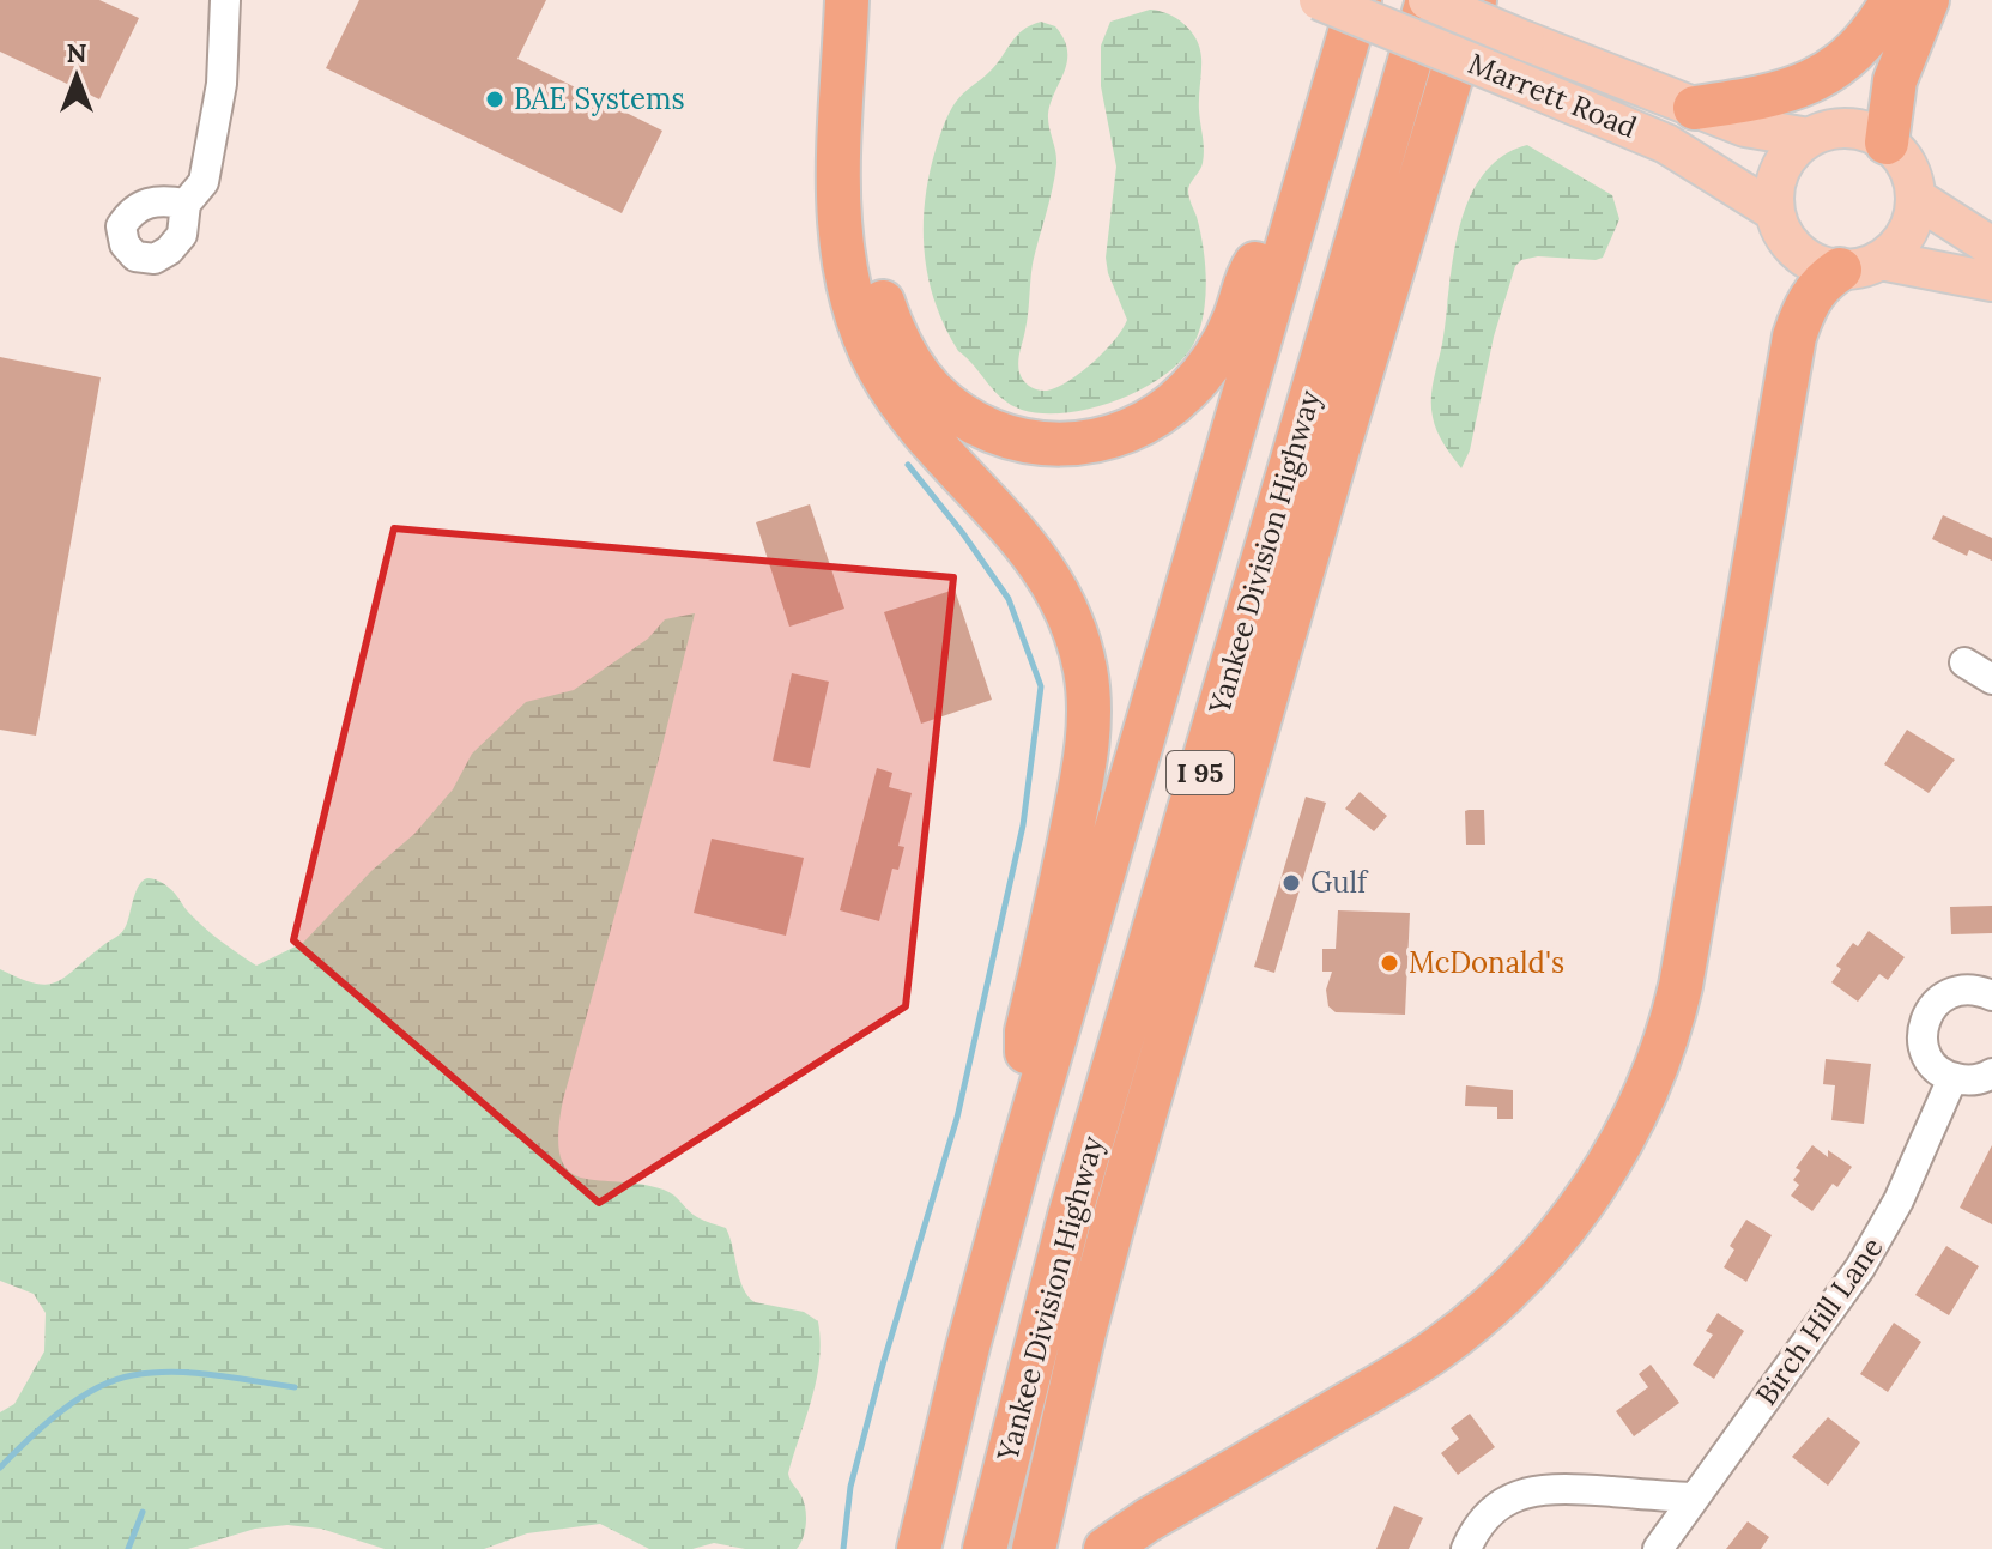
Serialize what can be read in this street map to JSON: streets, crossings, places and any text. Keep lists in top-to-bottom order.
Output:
{
  "streets": {
    "highway": ["Yankee Division Highway", "I 95"],
    "main road": ["Marrett Road"],
    "street": ["Birch Hill Lane"]
  },
  "crossings": [
    ["Marrett Road", "Yankee Division Highway"]
  ],
  "places": ["BAE Systems", "Gulf", "McDonald's"],
  "north": "top"
}
